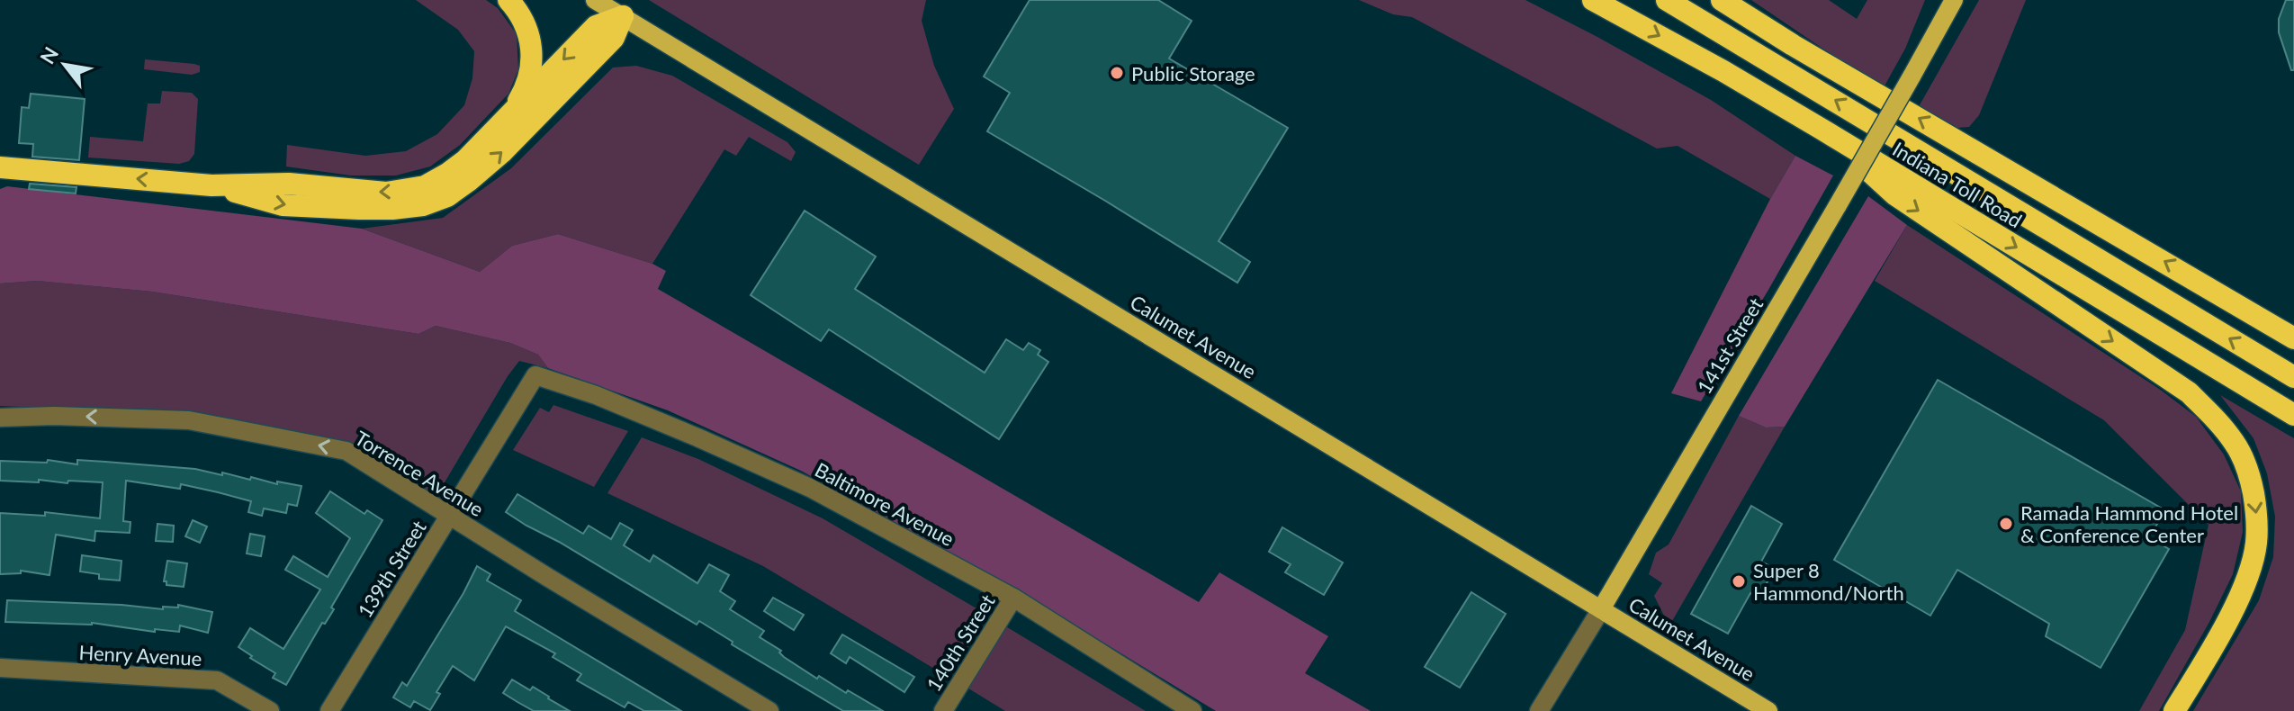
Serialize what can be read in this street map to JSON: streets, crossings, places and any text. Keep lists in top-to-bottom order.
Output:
{
  "streets": {
    "highway": ["Indiana Toll Road"],
    "main road": ["Calumet Avenue", "141st Street"],
    "street": [
      "Torrence Avenue",
      "Baltimore Avenue",
      "139th Street",
      "140th Street",
      "Henry Avenue"
    ]
  },
  "crossings": [
    ["Calumet Avenue", "141st Street"],
    ["Torrence Avenue", "139th Street"],
    ["Baltimore Avenue", "139th Street"],
    ["Baltimore Avenue", "140th Street"]
  ],
  "one_way": ["Torrence Avenue"],
  "places": ["Public Storage", "Ramada Hammond Hotel & Conference Center", "Super 8 Hammond/North"],
  "north": "top left"
}
